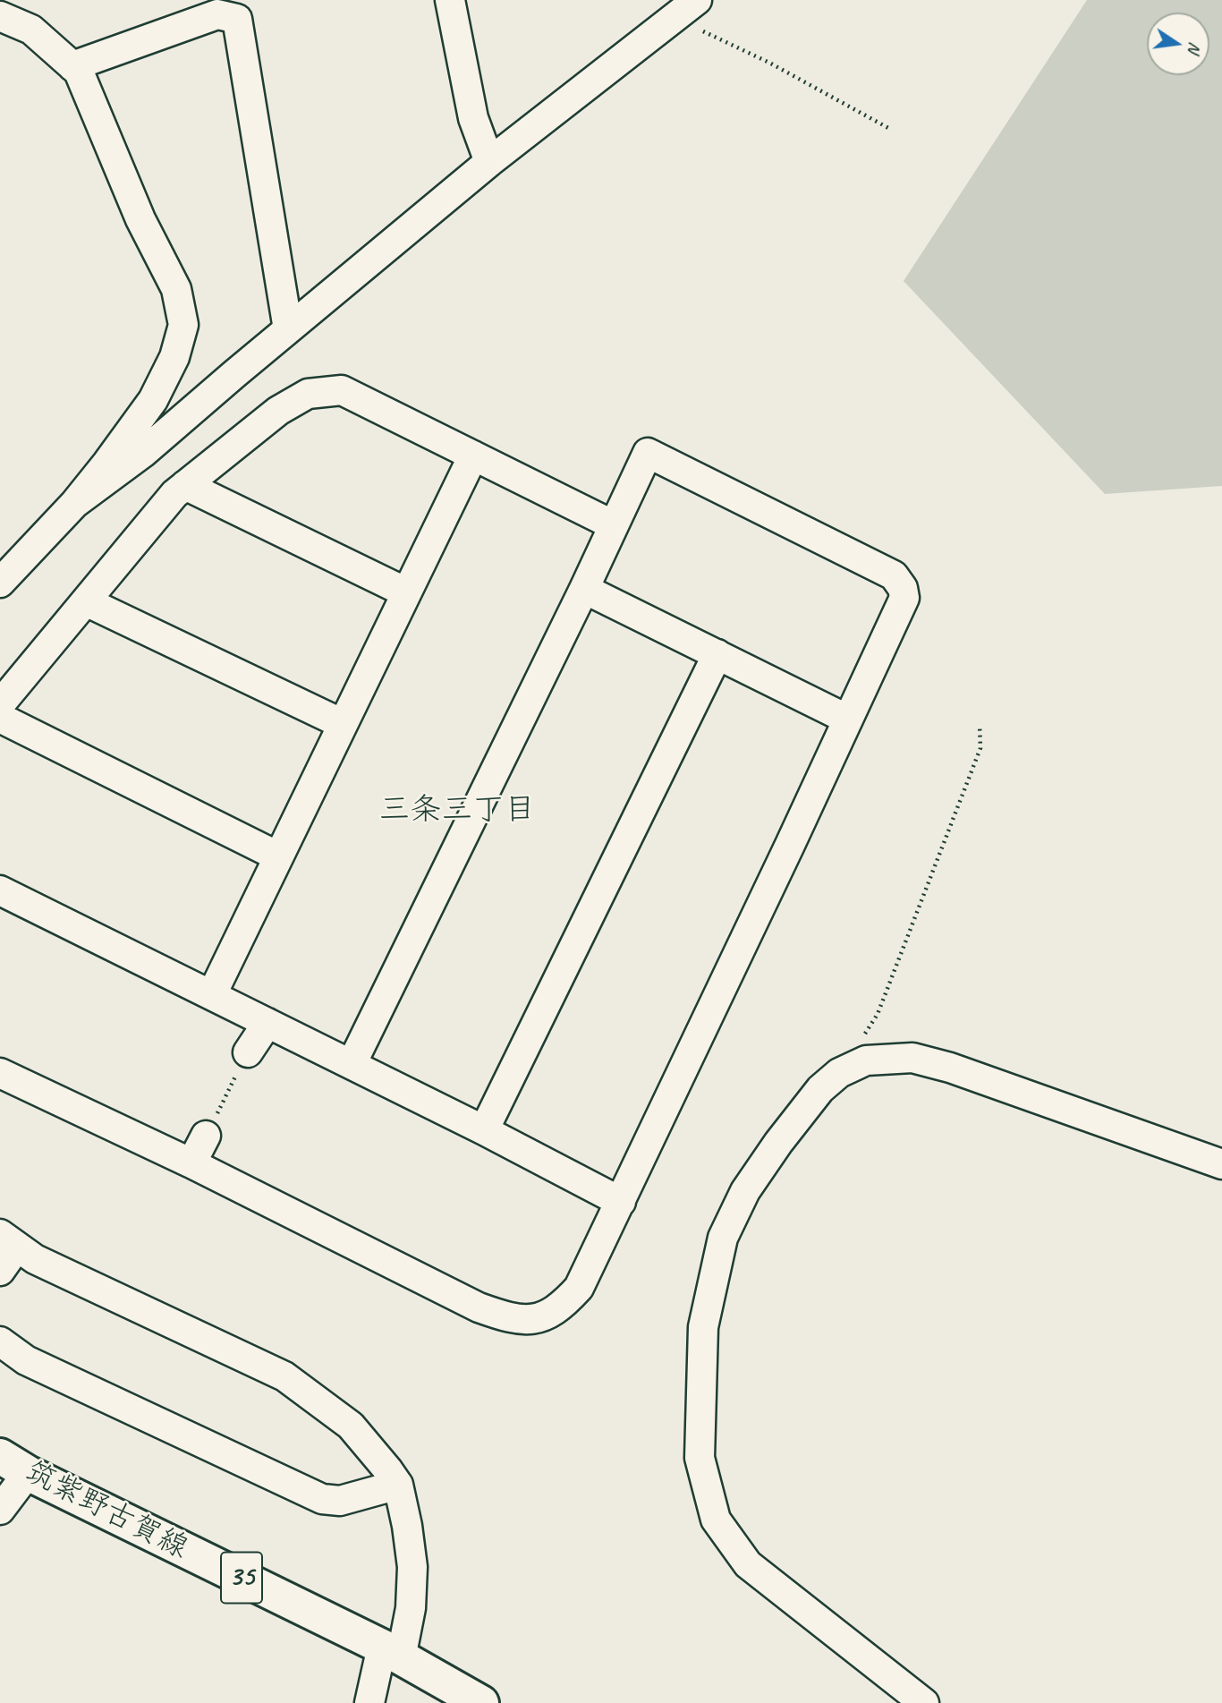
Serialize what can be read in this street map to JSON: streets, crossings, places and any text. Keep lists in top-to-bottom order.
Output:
{
  "streets": {
    "main road": ["筑紫野古賀線", "35"]
  },
  "districts": ["三条三丁目"],
  "north": "right"
}
